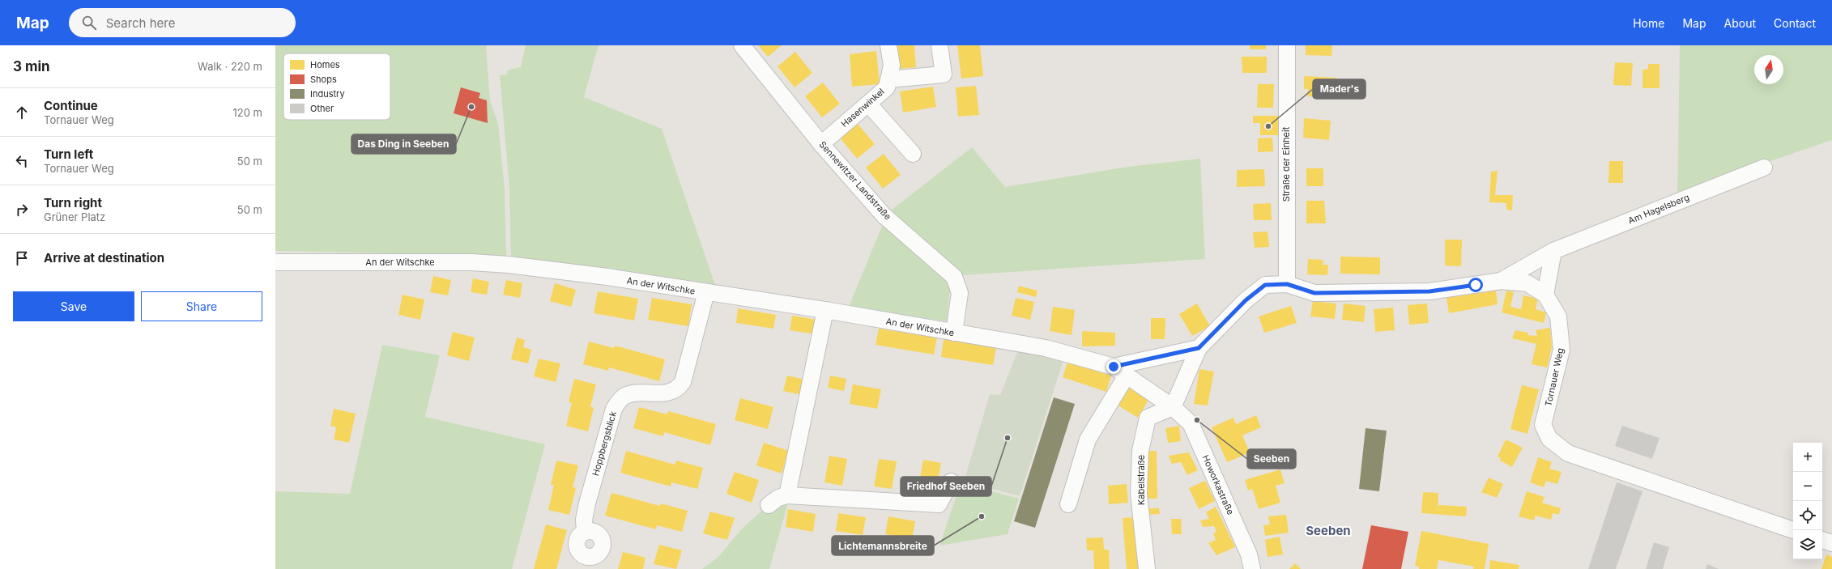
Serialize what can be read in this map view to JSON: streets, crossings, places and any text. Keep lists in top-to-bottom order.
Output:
{
  "streets": {
    "street": [
      "Hasenwinkel",
      "Straße der Einheit",
      "Sennewitzer Landstraße",
      "Am Hagelsberg",
      "An der Witschke",
      "Tornauer Weg",
      "Hoppbergsblick",
      "Kabelstraße",
      "Howorkastraße"
    ]
  },
  "crossings": [
    ["Hasenwinkel", "Sennewitzer Landstraße"],
    ["Straße der Einheit", "Tornauer Weg"],
    ["Sennewitzer Landstraße", "An der Witschke"],
    ["Am Hagelsberg", "Tornauer Weg"],
    ["An der Witschke", "Hoppbergsblick"],
    ["An der Witschke", "Howorkastraße"],
    ["Kabelstraße", "Howorkastraße"]
  ],
  "districts": ["Seeben"],
  "places": [
    "Das Ding in Seeben",
    "Mader's",
    "Seeben",
    "Friedhof Seeben",
    "Lichtemannsbreite"
  ],
  "legend": [
    "Homes",
    "Shops",
    "Industry",
    "Other"
  ],
  "north": "top",
  "page": {
    "header": "Map",
    "search": "Search here",
    "nav": [
      "Home",
      "Map",
      "About",
      "Contact"
    ],
    "heading": ["3 min", "Walk · 220 m"],
    "list": [
      ["Continue", "Tornauer Weg", "120 m"],
      ["Turn left", "Tornauer Weg", "50 m"],
      ["Turn right", "Grüner Platz", "50 m"],
      "Arrive at destination"
    ],
    "buttons": ["Save", "Share"],
    "map_buttons": ["+", "−"]
  }
}
